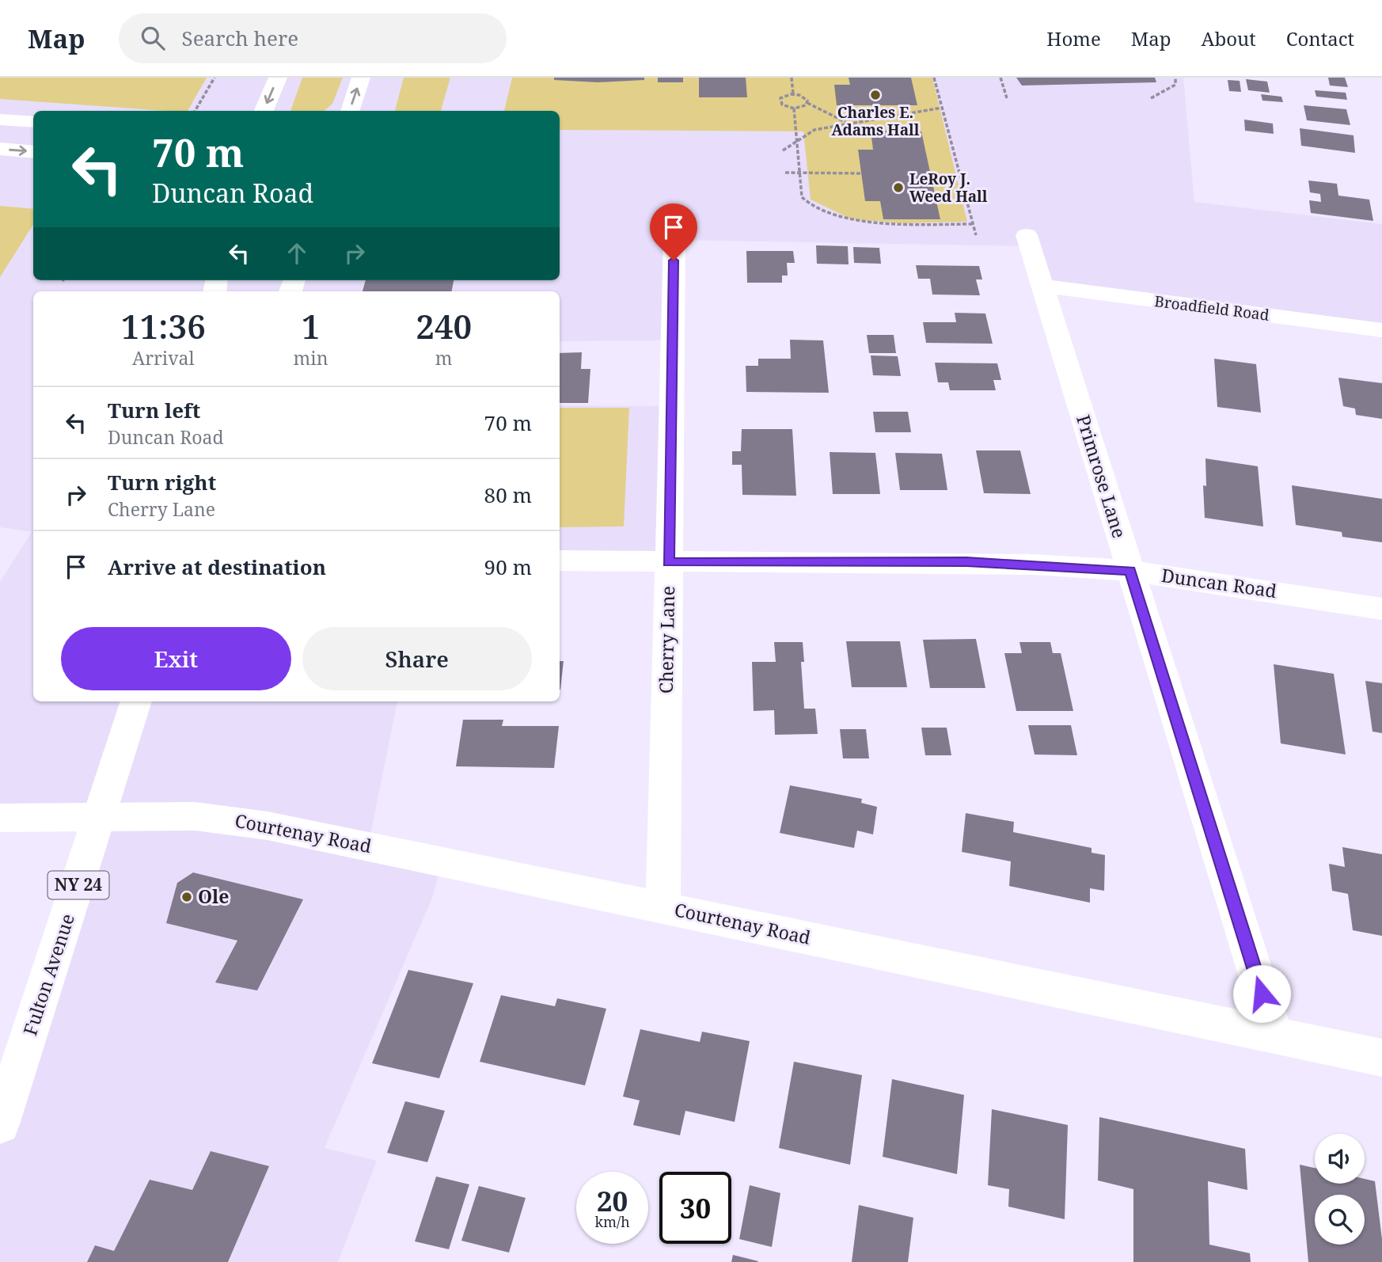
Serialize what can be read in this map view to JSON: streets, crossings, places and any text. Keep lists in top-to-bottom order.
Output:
{
  "streets": {
    "street": [
      "Broadfield Road",
      "Primrose Lane",
      "Duncan Road",
      "Cherry Lane",
      "Courtenay Road",
      "NY 24",
      "Fulton Avenue"
    ]
  },
  "crossings": [
    ["Broadfield Road", "Primrose Lane"],
    ["Primrose Lane", "Duncan Road"],
    ["Primrose Lane", "Courtenay Road"],
    ["Duncan Road", "Cherry Lane"],
    ["Cherry Lane", "Courtenay Road"],
    ["Courtenay Road", "Fulton Avenue"]
  ],
  "places": ["Charles E. Adams Hall", "LeRoy J. Weed Hall", "Ole"],
  "page": {
    "header": "Map",
    "search": "Search here",
    "nav": [
      "Home",
      "Map",
      "About",
      "Contact"
    ],
    "turn": ["70 m", "Duncan Road"],
    "eta": [
      "11:36",
      "Arrival",
      "1",
      "min",
      "240",
      "m"
    ],
    "list": [
      {
        "name": "Turn left",
        "note": "Duncan Road",
        "value": "70 m"
      },
      {
        "name": "Turn right",
        "note": "Cherry Lane",
        "value": "80 m"
      },
      {
        "name": "Arrive at destination",
        "value": "90 m"
      }
    ],
    "buttons": ["Exit", "Share"],
    "speed": "20 km/h",
    "limit": "30"
  }
}
